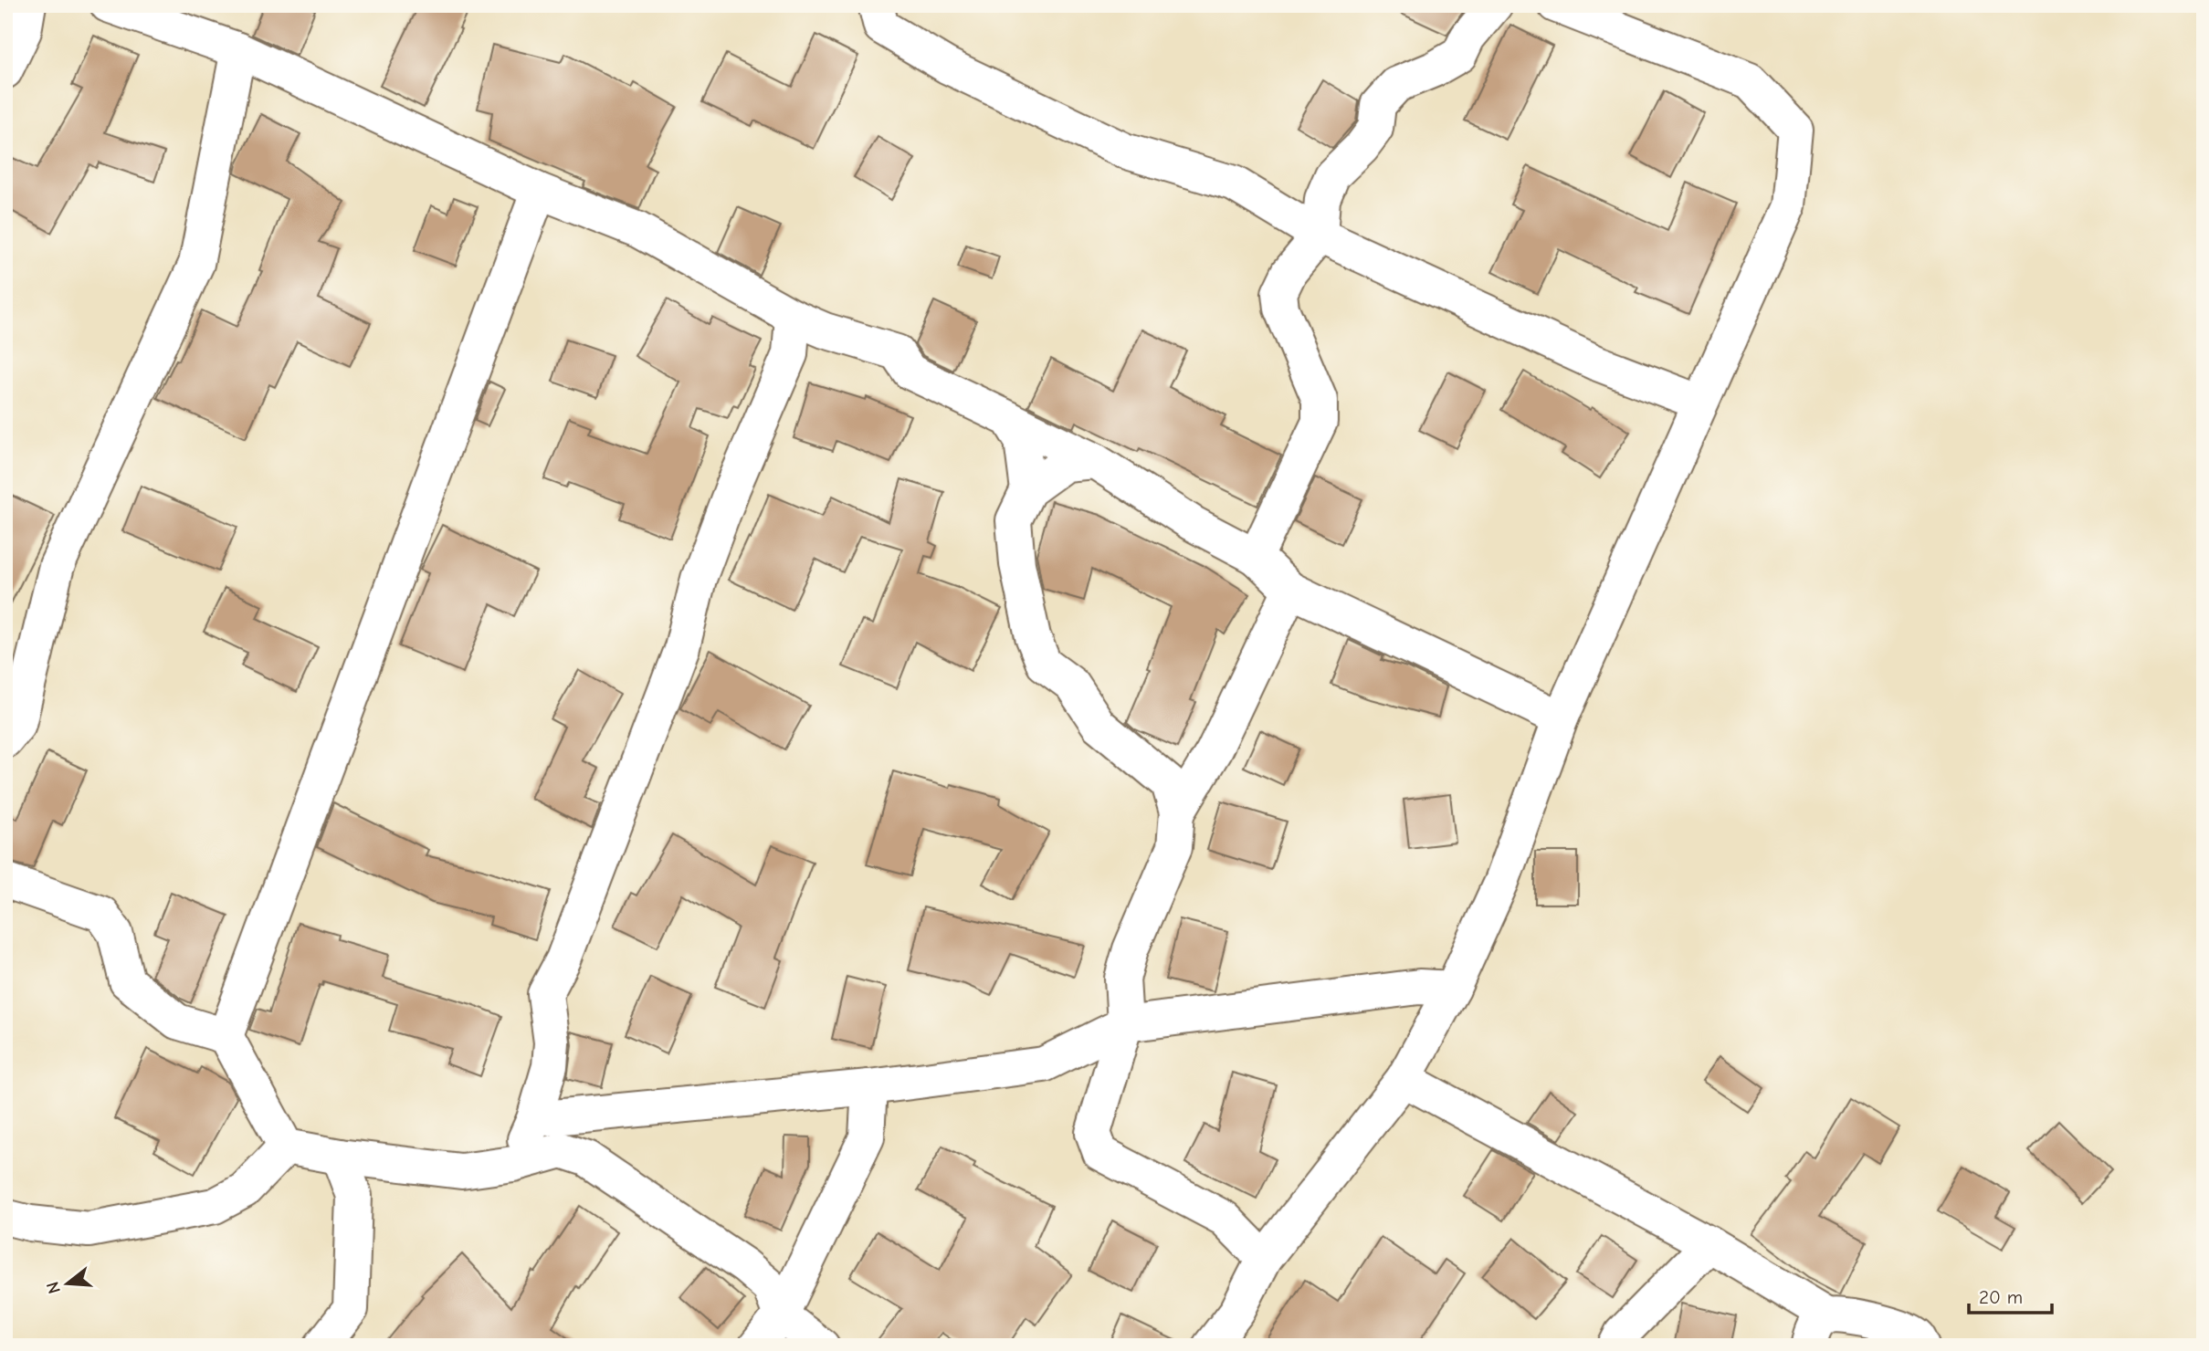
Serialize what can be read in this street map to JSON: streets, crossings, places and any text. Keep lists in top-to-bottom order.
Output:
{
  "scale_bar": "20 m",
  "north": "left"
}
